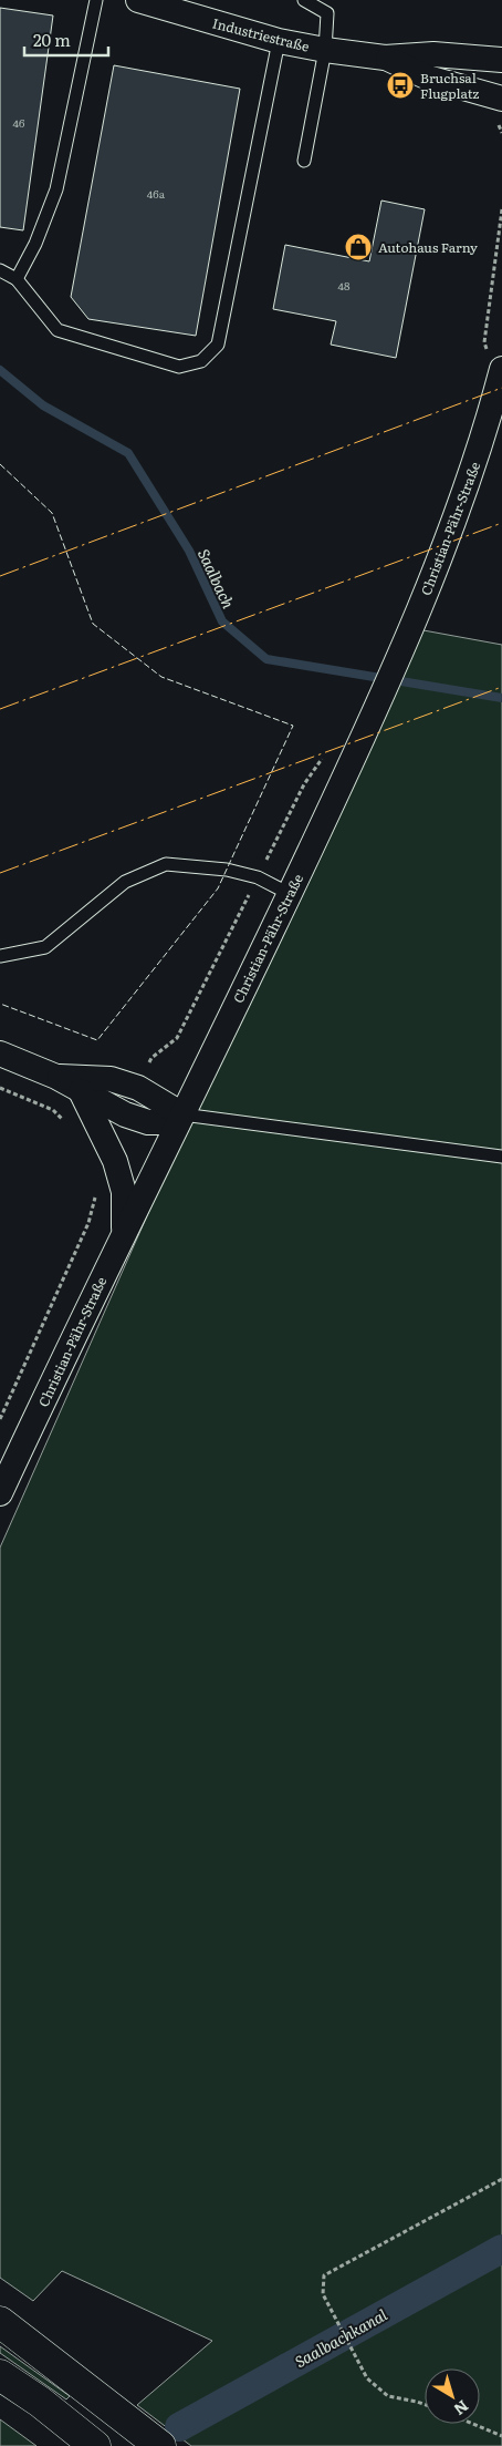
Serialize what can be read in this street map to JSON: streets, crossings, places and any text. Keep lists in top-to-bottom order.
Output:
{
  "streets": {
    "street": ["Industriestraße", "Christian-Pähr-Straße"]
  },
  "water": ["Saalbach", "Saalbachkanal"],
  "places": {
    "bus stop": ["Bruchsal Flugplatz"],
    "shop": ["Autohaus Farny"]
  },
  "house_numbers": ["46", "46a", "48"],
  "scale_bar": "20 m",
  "north": "bottom right"
}
